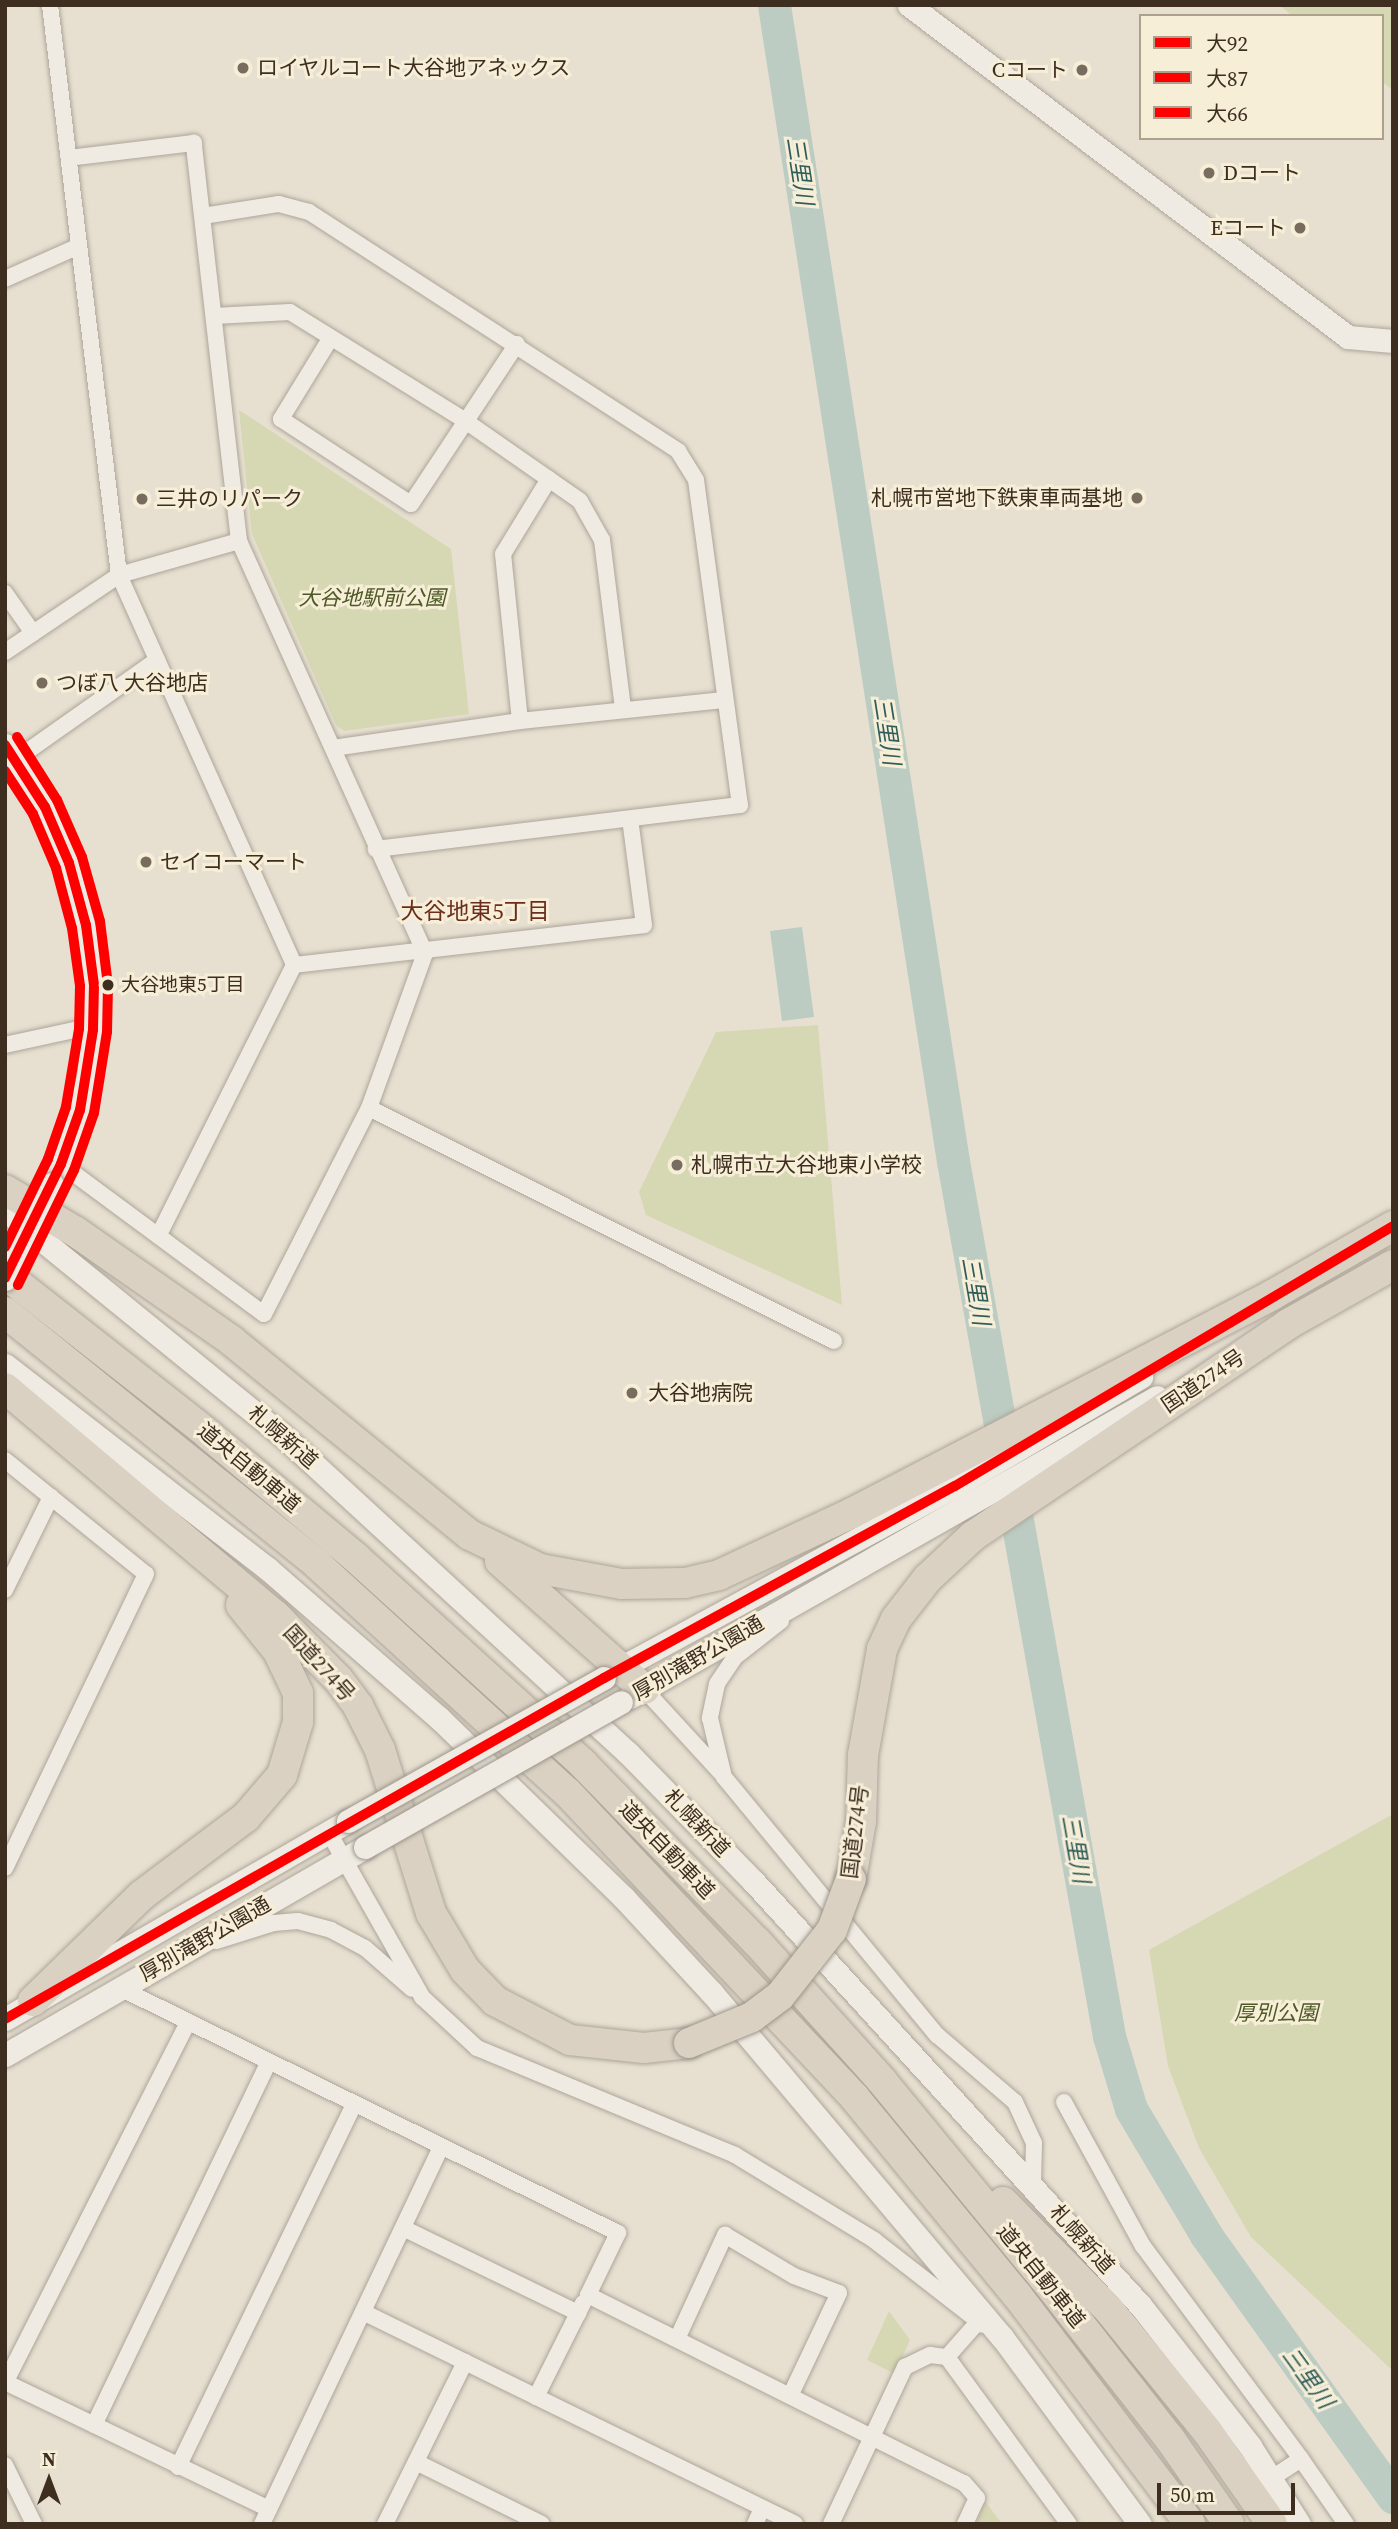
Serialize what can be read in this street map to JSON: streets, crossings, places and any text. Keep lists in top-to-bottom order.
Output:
{
  "streets": {
    "highway": ["国道274号", "道央自動車道"],
    "street": ["札幌新道", "厚別滝野公園通"]
  },
  "crossings": [
    ["国道274号", "厚別滝野公園通"]
  ],
  "districts": ["大谷地東5丁目"],
  "water": ["三里川"],
  "parks": ["大谷地駅前公園", "厚別公園"],
  "places": [
    "ロイヤルコート大谷地アネックス",
    "Cコート",
    "Dコート",
    "Eコート",
    "札幌市営地下鉄東車両基地",
    "三井のリパーク",
    "つぼ八 大谷地店",
    "セイコーマート",
    "大谷地東5丁目",
    "札幌市立大谷地東小学校",
    "大谷地病院"
  ],
  "lines": ["transit line 大66", "transit line 大92", "transit line 大87"],
  "legend": ["大92", "大87", "大66"],
  "scale_bar": "50 m",
  "north": "top"
}
